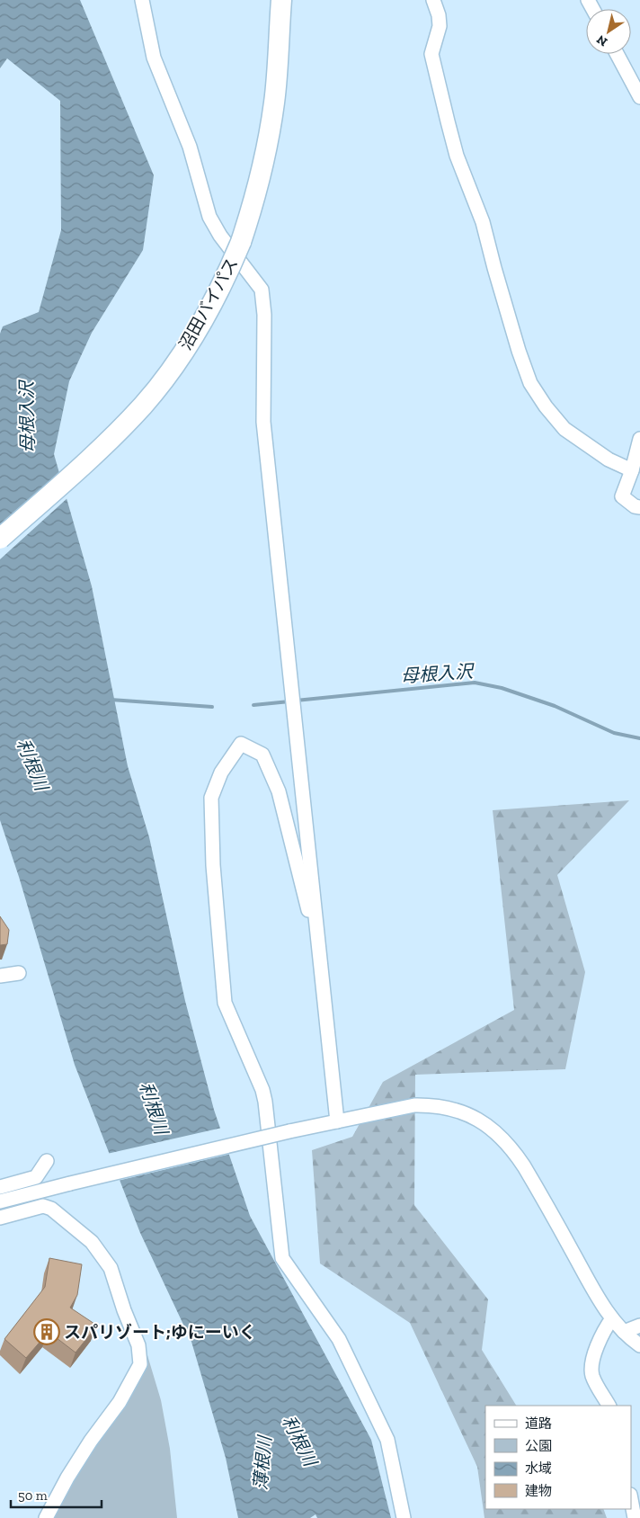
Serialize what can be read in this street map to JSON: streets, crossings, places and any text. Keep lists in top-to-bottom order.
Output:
{
  "streets": {
    "highway": ["沼田バイパス"]
  },
  "water": ["母根入沢", "利根川", "薄根川"],
  "places": {
    "building": ["スパリゾート;ゆにーいく"]
  },
  "legend": [
    "道路",
    "公園",
    "水域",
    "建物"
  ],
  "scale_bar": "50 m",
  "north": "bottom left"
}
